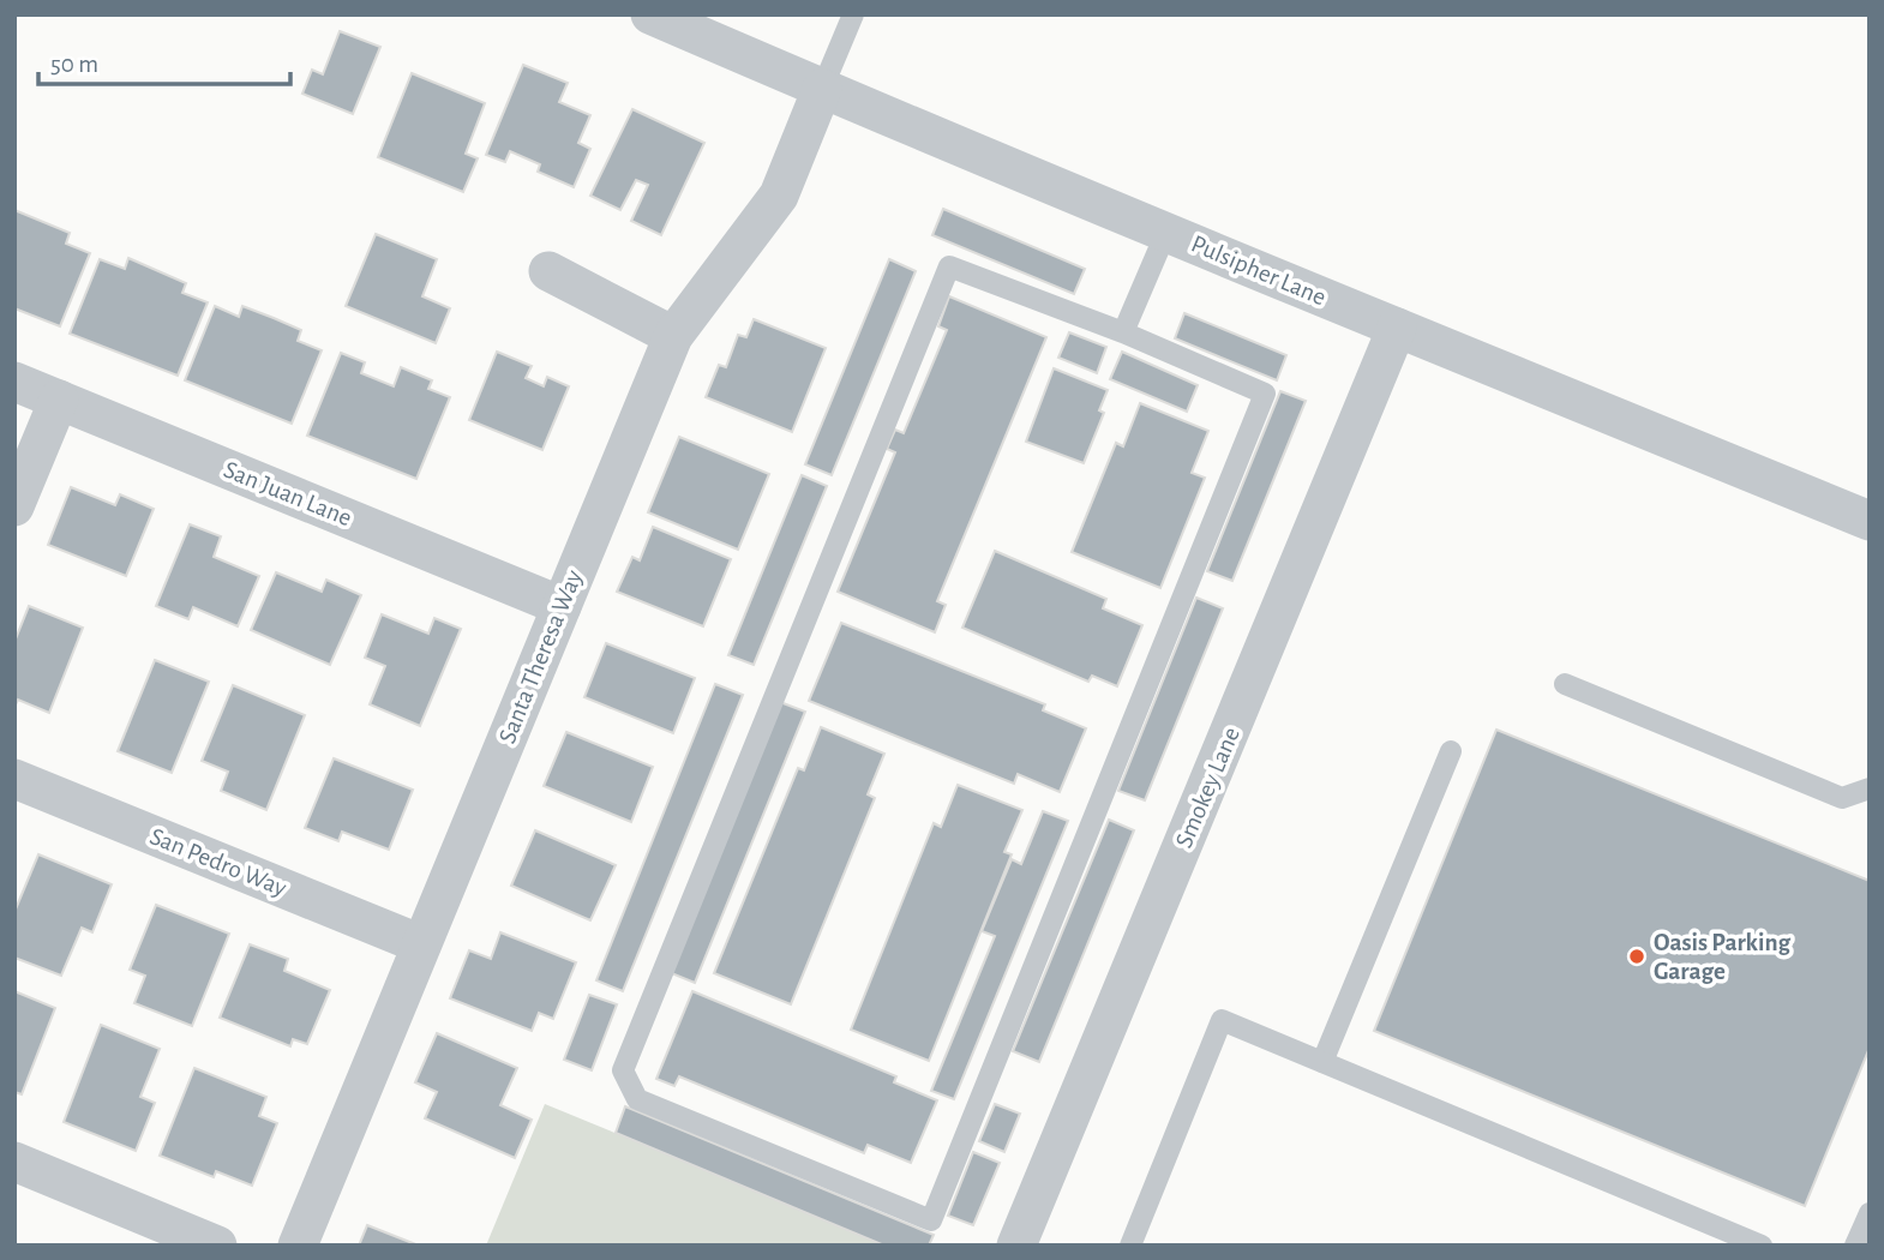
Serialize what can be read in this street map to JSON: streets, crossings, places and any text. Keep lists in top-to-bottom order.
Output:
{
  "streets": {
    "street": [
      "Pulsipher Lane",
      "San Juan Lane",
      "Santa Theresa Way",
      "Smokey Lane",
      "San Pedro Way"
    ]
  },
  "crossings": [
    ["Pulsipher Lane", "Santa Theresa Way"],
    ["Pulsipher Lane", "Smokey Lane"],
    ["San Juan Lane", "Santa Theresa Way"],
    ["Santa Theresa Way", "San Pedro Way"]
  ],
  "places": ["Oasis Parking Garage"],
  "scale_bar": "50 m"
}
